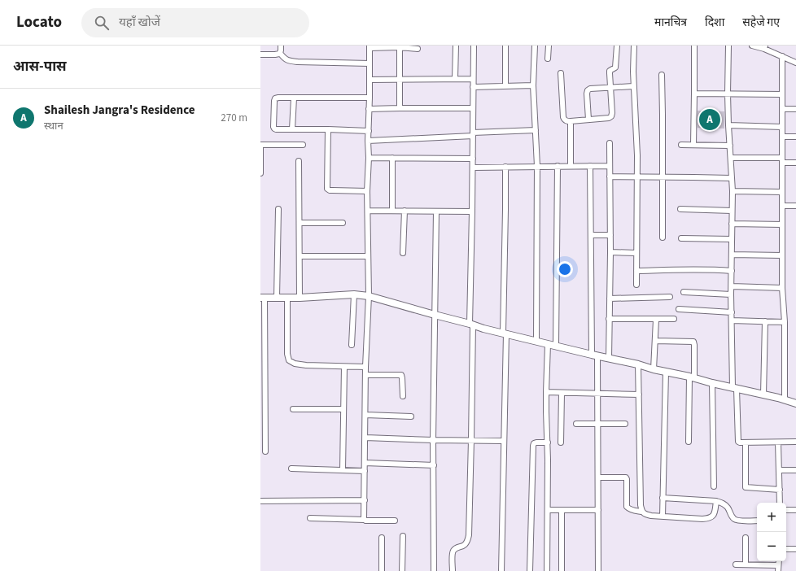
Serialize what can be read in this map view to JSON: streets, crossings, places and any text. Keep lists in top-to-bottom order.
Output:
{
  "page": {
    "header": "Locato",
    "search": "यहाँ खोजें",
    "nav": ["मानचित्र", "दिशा", "सहेजे गए"],
    "heading": "आस-पास",
    "list": [
      {
        "mark": "A",
        "name": "Shailesh Jangra's Residence",
        "note": "स्थान",
        "value": "270 m"
      }
    ],
    "pins": "A",
    "map_buttons": ["+", "−"]
  }
}
